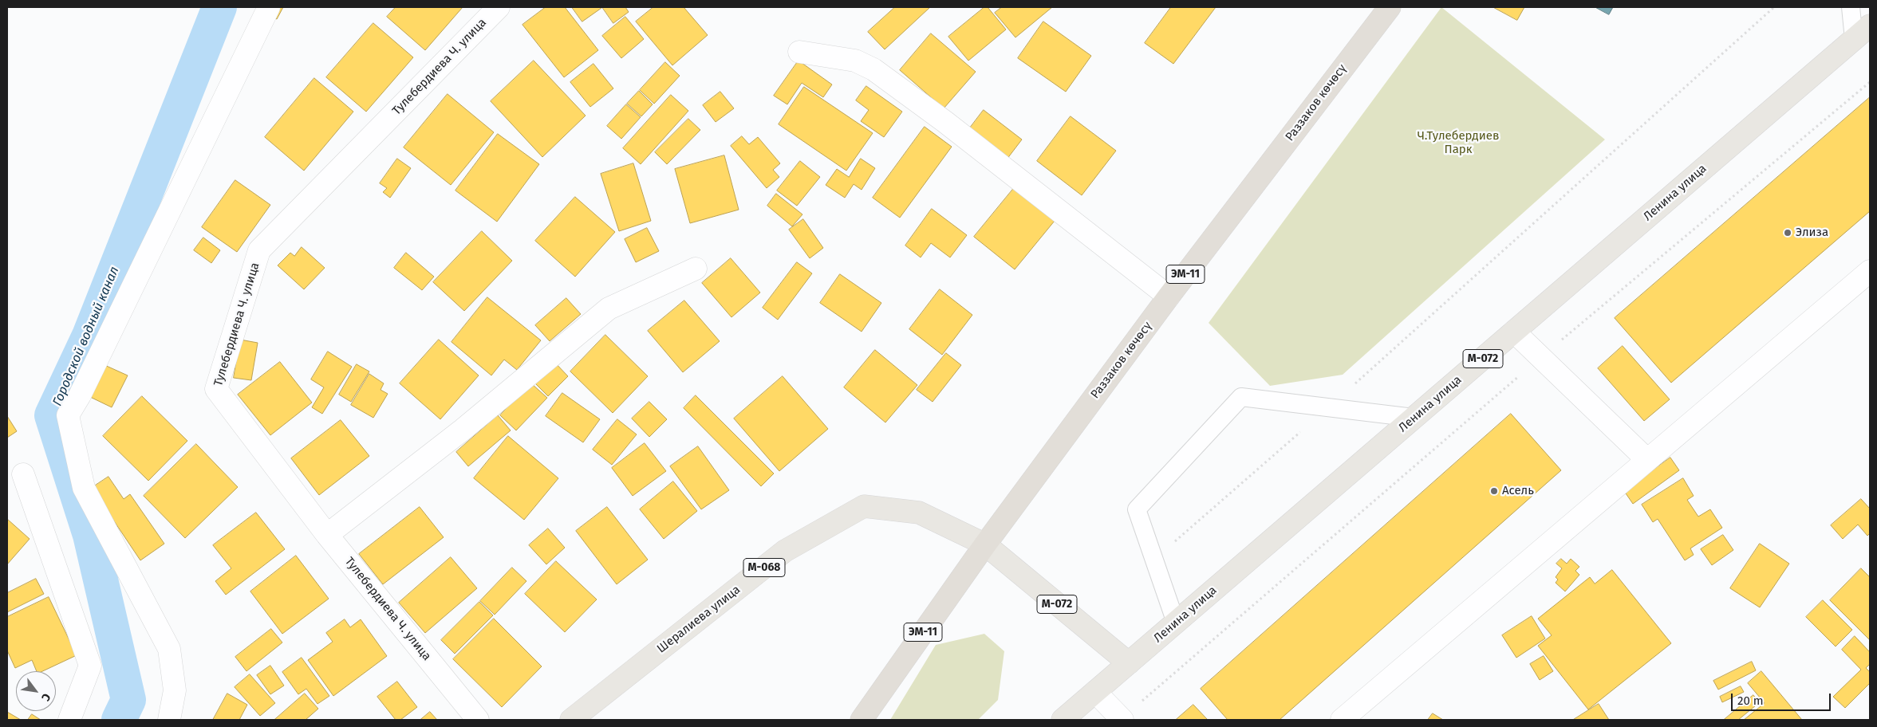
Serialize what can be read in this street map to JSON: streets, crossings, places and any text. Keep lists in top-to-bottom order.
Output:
{
  "streets": {
    "highway": ["Раззаков көчөсү", "ЭМ-11"],
    "main road": [
      "Ленина улица",
      "М-072",
      "М-068",
      "Шералиева улица"
    ],
    "street": ["Тулебердиева Ч. улица"]
  },
  "crossings": [
    ["Раззаков көчөсү", "М-072"],
    ["Раззаков көчөсү", "Шералиева улица"],
    ["Ленина улица", "М-072"],
    ["М-072", "Шералиева улица"]
  ],
  "water": ["Городской водный канал"],
  "parks": ["Ч.Тулебердиев Парк"],
  "places": ["Элиза", "Асель"],
  "scale_bar": "20 m",
  "north": "bottom right"
}
